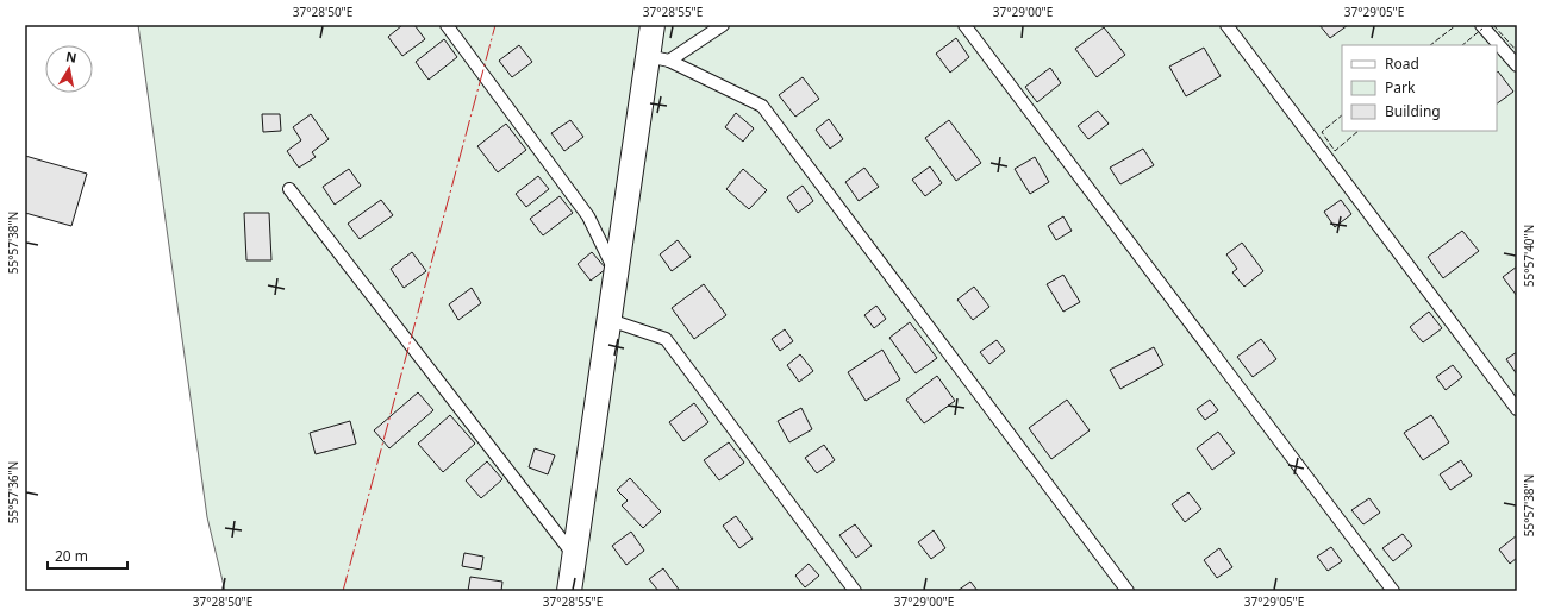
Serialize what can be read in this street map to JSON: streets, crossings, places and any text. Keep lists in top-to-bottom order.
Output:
{
  "legend": ["Road", "Park", "Building"],
  "scale_bar": "20 m",
  "north": "top",
  "coordinates": [
    "37°28'50\"E",
    "37°28'55\"E",
    "37°29'00\"E",
    "37°29'05\"E",
    "55°57'38\"N",
    "55°57'40\"N",
    "55°57'36\"N"
  ]
}
